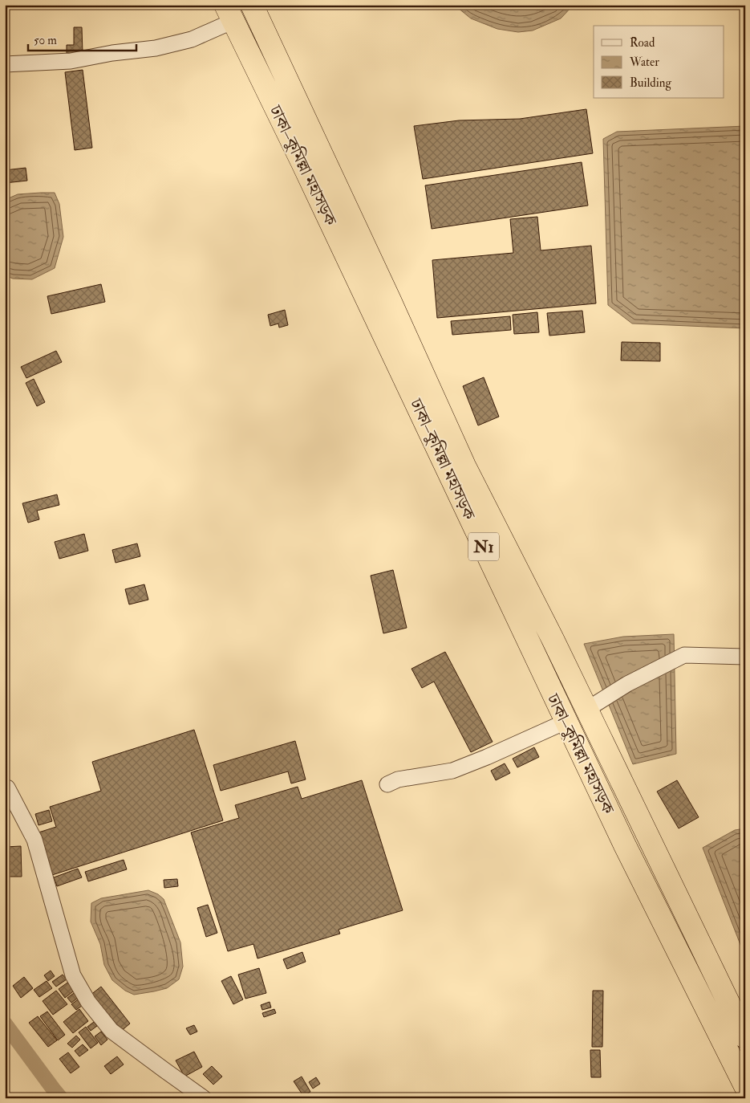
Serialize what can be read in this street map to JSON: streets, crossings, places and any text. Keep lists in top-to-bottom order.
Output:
{
  "streets": {
    "highway": ["ঢাকা–কুমিল্লা মহাসড়ক", "N1"]
  },
  "legend": ["Road", "Water", "Building"],
  "scale_bar": "50 m"
}
